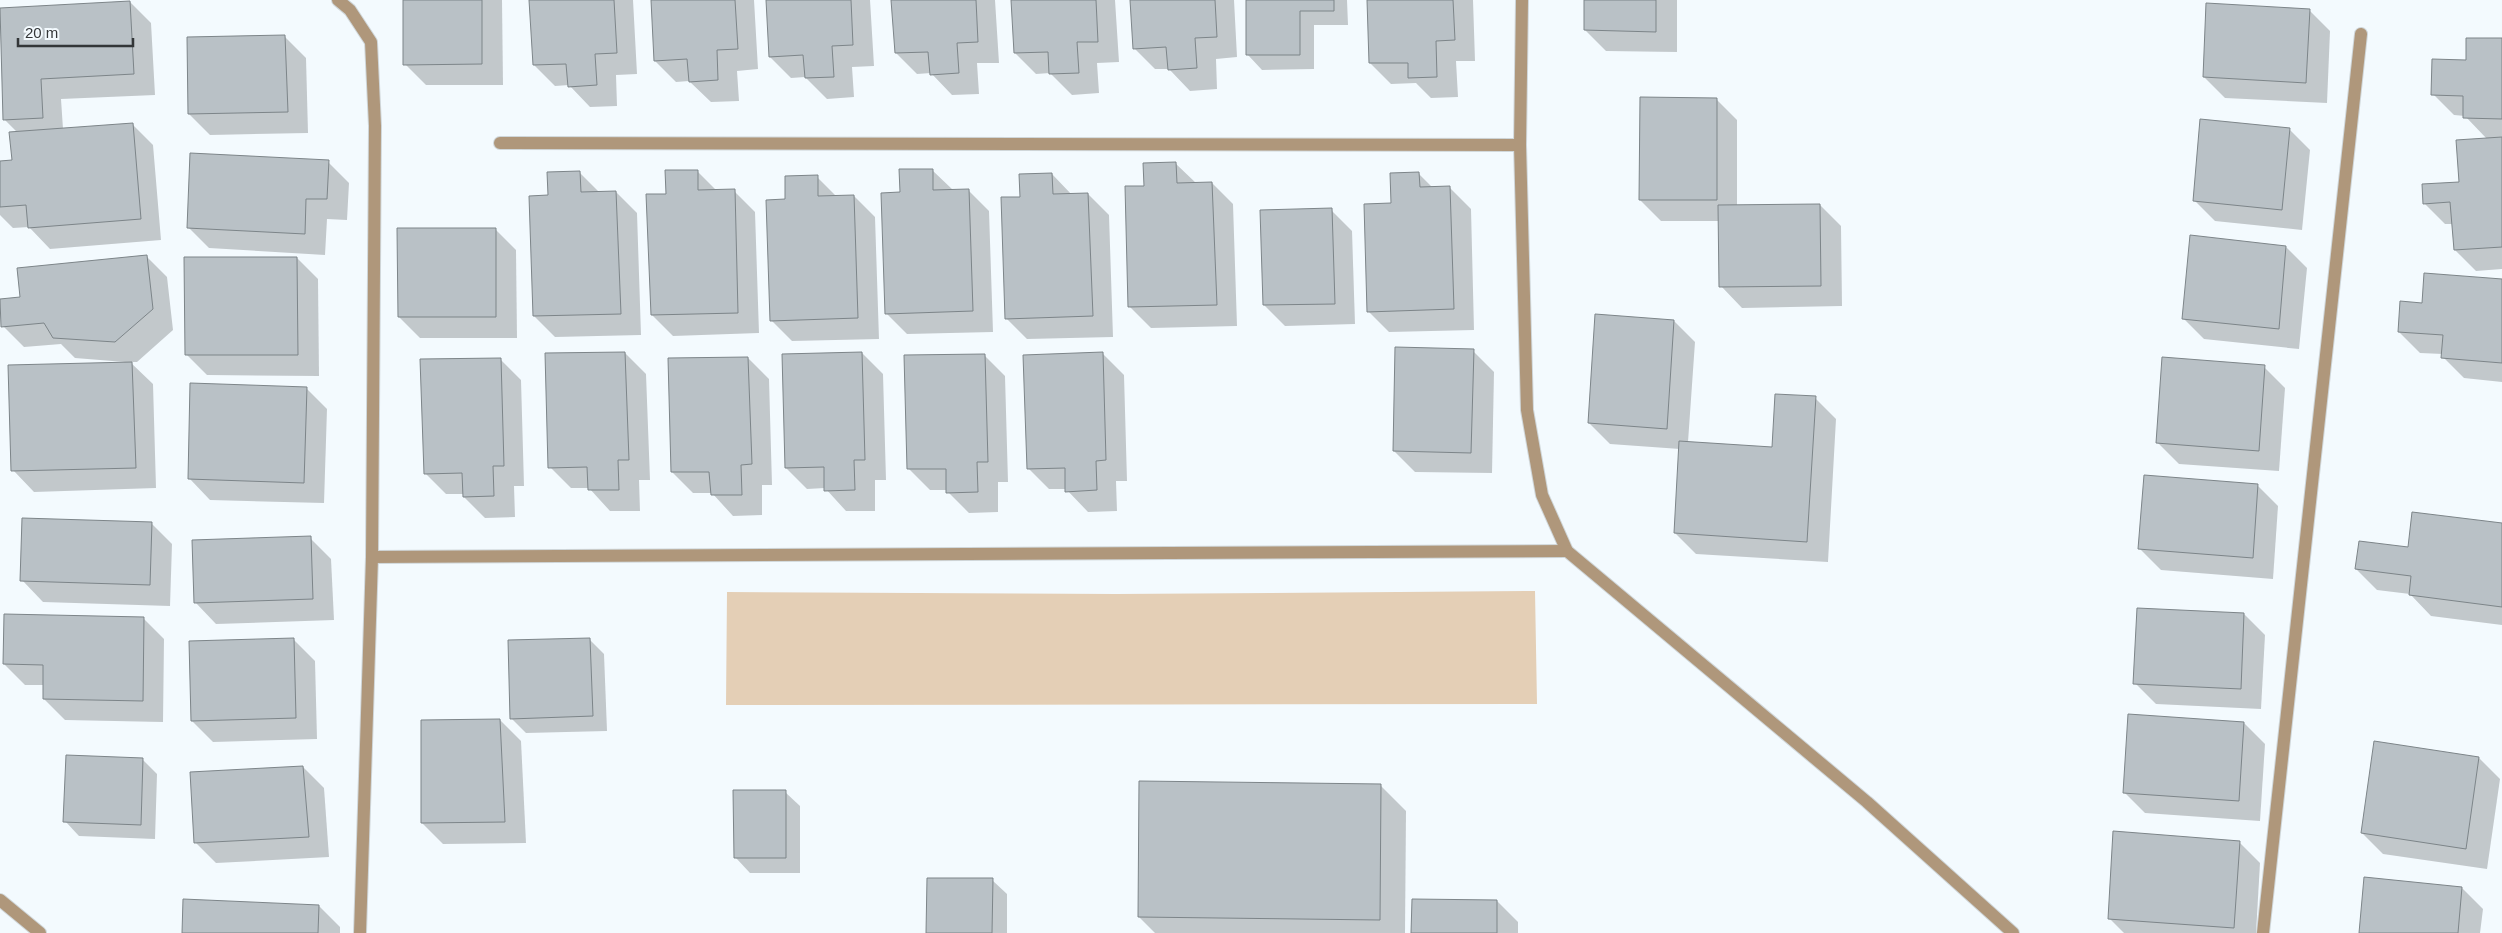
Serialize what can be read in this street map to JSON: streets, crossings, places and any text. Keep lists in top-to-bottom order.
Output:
{
  "scale_bar": "20 m"
}
